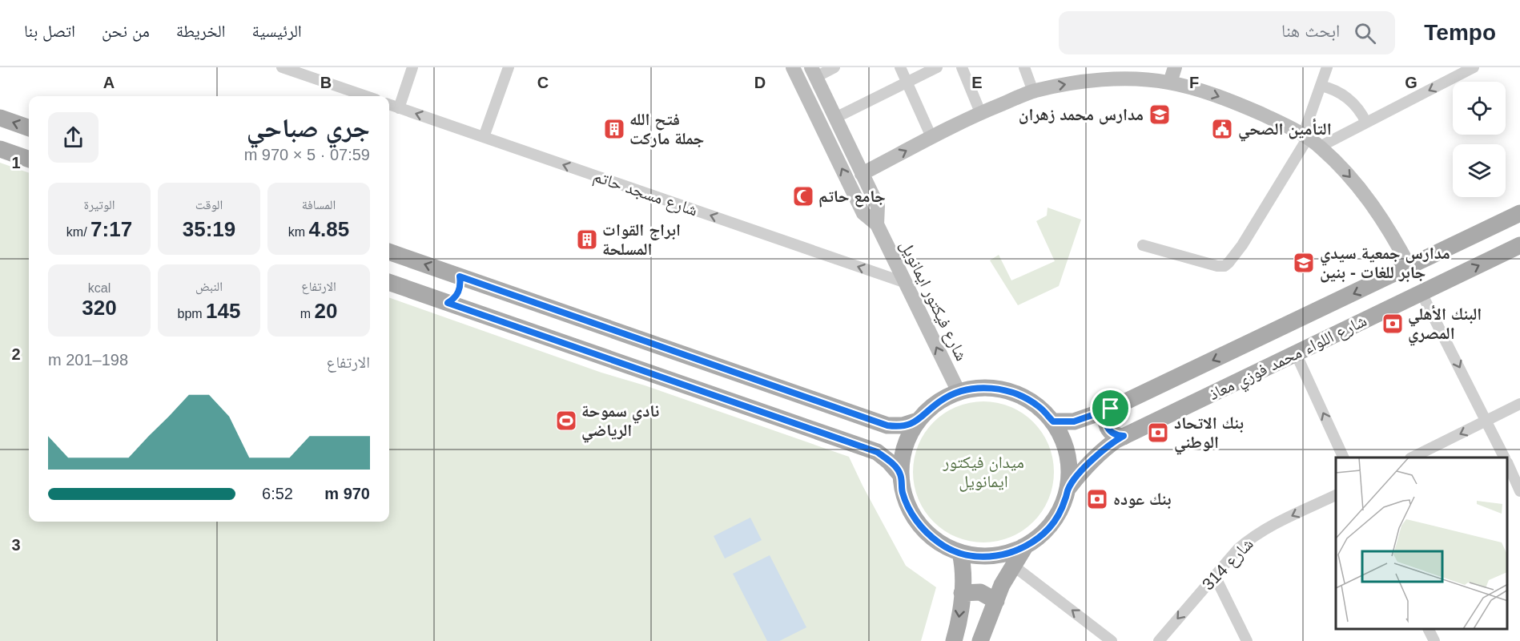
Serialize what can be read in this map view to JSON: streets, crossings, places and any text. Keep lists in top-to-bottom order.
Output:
{
  "streets": {
    "main road": ["شارع اللواء محمد فوزي معاذ"],
    "street": ["شارع مسجد حاتم", "شارع فيكتور ايمانويل", "شارع 314"]
  },
  "crossings": [
    ["شارع مسجد حاتم", "شارع فيكتور ايمانويل"],
    ["شارع فيكتور ايمانويل", "شارع اللواء محمد فوزي معاذ"]
  ],
  "one_way": ["شارع مسجد حاتم", "شارع 314"],
  "parks": ["ميدان فيكتور ايمانويل"],
  "places": {
    "school or university": ["مدارس محمد زهران", "مدارس جمعية سيدي جابر للغات - بنين"],
    "building": ["فتح الله جملة ماركت", "ابراج القوات المسلحة"],
    "public building": ["التأمين الصحي"],
    "mosque": ["جامع حاتم"],
    "bank": ["البنك الأهلي المصري", "بنك الاتحاد الوطني", "بنك عوده"],
    "sports": ["نادي سموحة الرياضي"]
  },
  "page": {
    "header": "Tempo",
    "search": "ابحث هنا",
    "nav": [
      "الرئيسية",
      "الخريطة",
      "من نحن",
      "اتصل بنا"
    ],
    "heading": ["جري صباحي", "07:59 · 5 × 970 m"],
    "stats": [
      ["المسافة", "4.85 km"],
      ["الوقت", "35:19"],
      ["الوتيرة", "7:17 /km"],
      ["الارتفاع", "20 m"],
      ["النبض", "145 bpm"],
      ["kcal", "320"]
    ],
    "chart": ["الارتفاع", "198–201 m"],
    "list": [
      {
        "name": "970 m",
        "note": "6:52"
      }
    ]
  },
  "grid": {
    "columns": [
      "A",
      "B",
      "C",
      "D",
      "E",
      "F",
      "G"
    ],
    "rows": ["1", "2", "3"]
  }
}
